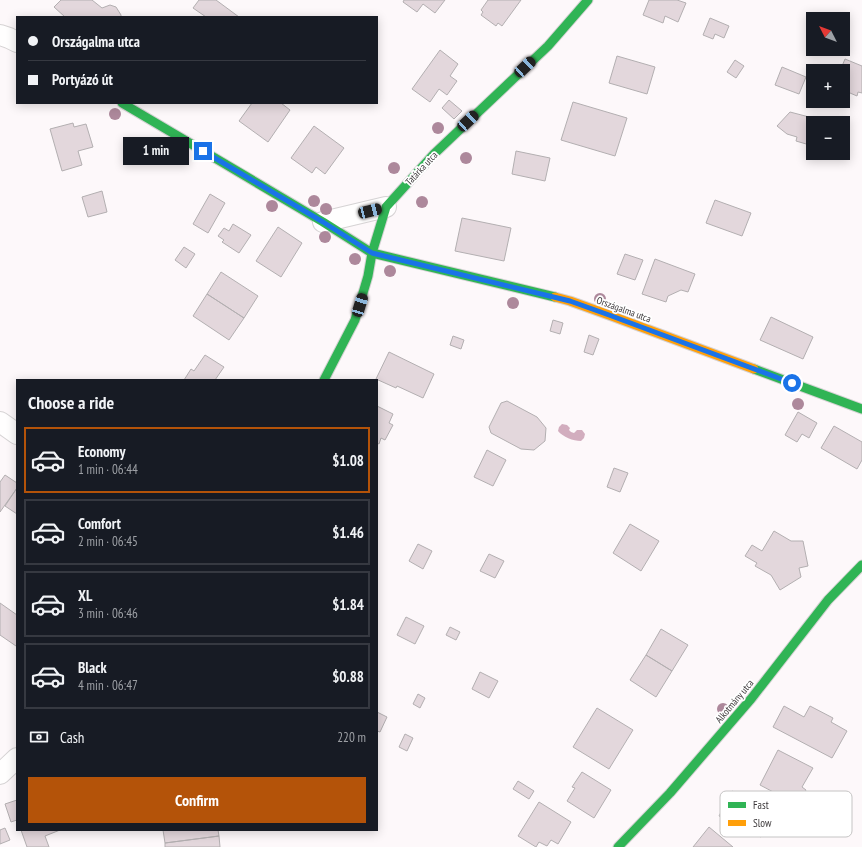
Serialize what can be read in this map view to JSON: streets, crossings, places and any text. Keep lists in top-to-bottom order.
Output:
{
  "streets": {
    "street": ["Tatárka utca", "Országalma utca", "Alkotmány utca"]
  },
  "crossings": [
    ["Tatárka utca", "Országalma utca"]
  ],
  "legend": ["Fast", "Slow"],
  "north": "top left",
  "page": {
    "map_buttons": ["+", "−"],
    "banner": ["Országalma utca", "Portyázó út"],
    "bubble": "1 min",
    "heading": "Choose a ride",
    "list": [
      {
        "name": "Economy",
        "note": "1 min · 06:44",
        "value": "$1.08"
      },
      {
        "name": "Comfort",
        "note": "2 min · 06:45",
        "value": "$1.46"
      },
      {
        "name": "XL",
        "note": "3 min · 06:46",
        "value": "$1.84"
      },
      {
        "name": "Black",
        "note": "4 min · 06:47",
        "value": "$0.88"
      }
    ],
    "pay": ["Cash", "220 m"],
    "buttons": "Confirm"
  }
}
